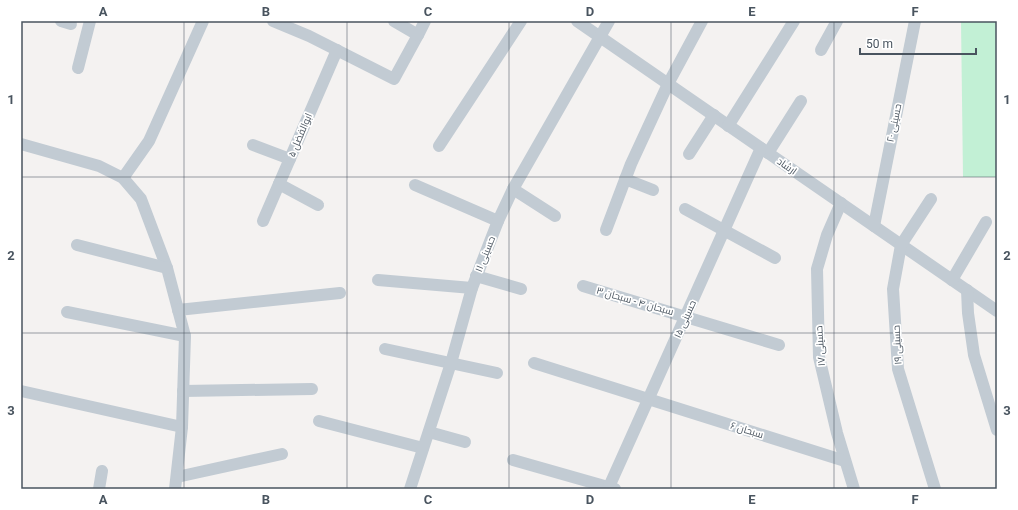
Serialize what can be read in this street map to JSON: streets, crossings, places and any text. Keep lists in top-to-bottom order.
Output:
{
  "streets": {
    "street": [
      "حسینی ۲۰",
      "ابوالفضل ۵",
      "ارشاد",
      "حسینی ۱۱",
      "سبحان ۴ - سبحان ۳",
      "حسینی ۱۵",
      "حسینی ۱۹",
      "حسینی ۱۷",
      "سبحان ۶"
    ]
  },
  "crossings": [
    ["حسینی ۲۰", "ارشاد"],
    ["ارشاد", "حسینی ۱۱"],
    ["ارشاد", "حسینی ۱۵"],
    ["ارشاد", "حسینی ۱۹"],
    ["ارشاد", "حسینی ۱۷"],
    ["سبحان ۴ - سبحان ۳", "حسینی ۱۵"],
    ["حسینی ۱۵", "سبحان ۶"],
    ["حسینی ۱۷", "سبحان ۶"]
  ],
  "scale_bar": "50 m",
  "grid": {
    "columns": [
      "A",
      "B",
      "C",
      "D",
      "E",
      "F"
    ],
    "rows": ["1", "2", "3"]
  }
}
